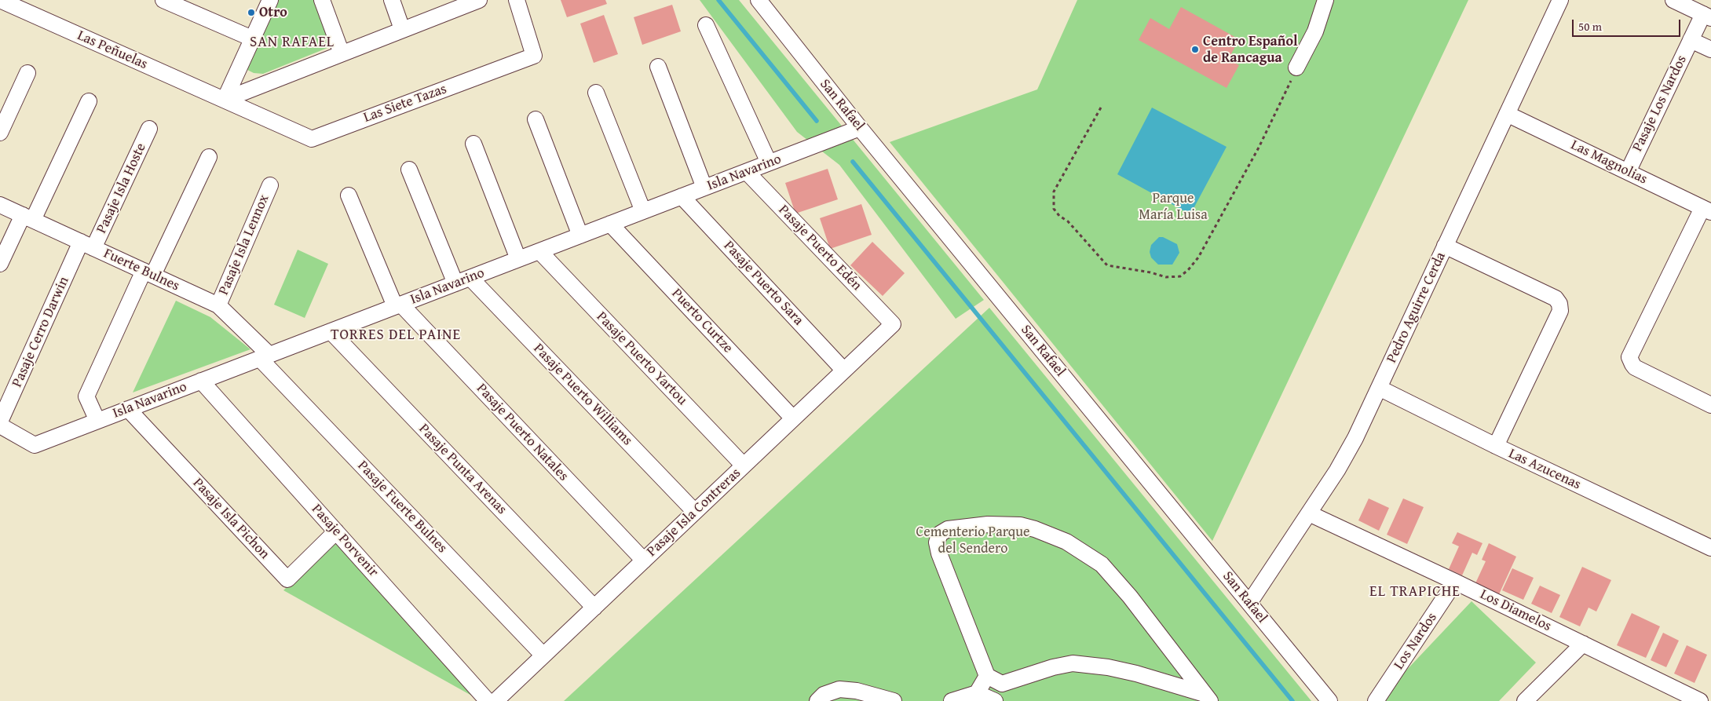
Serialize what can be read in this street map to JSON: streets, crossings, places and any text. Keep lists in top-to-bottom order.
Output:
{
  "streets": {
    "street": [
      "Las Peñuelas",
      "Las Siete Tazas",
      "Pasaje Los Nardos",
      "San Rafael",
      "Las Magnolias",
      "Isla Navarino",
      "Pasaje Isla Hoste",
      "Pasaje Isla Lennox",
      "Pasaje Puerto Edén",
      "Fuerte Bulnes",
      "Pasaje Puerto Sara",
      "Pedro Aguirre Cerda",
      "Puerto Curtze",
      "Pasaje Cerro Darwin",
      "Pasaje Puerto Yartou",
      "Pasaje Puerto Williams",
      "Pasaje Puerto Natales",
      "Pasaje Punta Arenas",
      "Las Azucenas",
      "Pasaje Fuerte Bulnes",
      "Pasaje Isla Contreras",
      "Pasaje Isla Pichon",
      "Pasaje Porvenir",
      "Los Diamelos",
      "Los Nardos"
    ]
  },
  "crossings": [
    ["Las Peñuelas", "Las Siete Tazas"],
    ["Pasaje Los Nardos", "Las Magnolias"],
    ["San Rafael", "Isla Navarino"],
    ["San Rafael", "Pedro Aguirre Cerda"],
    ["Las Magnolias", "Pedro Aguirre Cerda"],
    ["Isla Navarino", "Pasaje Puerto Edén"],
    ["Isla Navarino", "Fuerte Bulnes"],
    ["Isla Navarino", "Pasaje Puerto Sara"],
    ["Isla Navarino", "Puerto Curtze"],
    ["Isla Navarino", "Pasaje Puerto Yartou"],
    ["Isla Navarino", "Pasaje Puerto Williams"],
    ["Isla Navarino", "Pasaje Puerto Natales"],
    ["Isla Navarino", "Pasaje Punta Arenas"],
    ["Isla Navarino", "Pasaje Fuerte Bulnes"],
    ["Isla Navarino", "Pasaje Isla Pichon"],
    ["Isla Navarino", "Pasaje Porvenir"],
    ["Pasaje Isla Hoste", "Fuerte Bulnes"],
    ["Pasaje Isla Hoste", "Pasaje Cerro Darwin"],
    ["Pasaje Isla Lennox", "Fuerte Bulnes"],
    ["Pasaje Puerto Edén", "Pasaje Isla Contreras"],
    ["Fuerte Bulnes", "Pasaje Cerro Darwin"],
    ["Fuerte Bulnes", "Pasaje Fuerte Bulnes"],
    ["Pasaje Puerto Sara", "Pasaje Isla Contreras"],
    ["Pedro Aguirre Cerda", "Las Azucenas"],
    ["Pedro Aguirre Cerda", "Los Diamelos"],
    ["Puerto Curtze", "Pasaje Isla Contreras"],
    ["Pasaje Puerto Yartou", "Pasaje Isla Contreras"],
    ["Pasaje Puerto Williams", "Pasaje Isla Contreras"],
    ["Pasaje Puerto Natales", "Pasaje Isla Contreras"],
    ["Pasaje Punta Arenas", "Pasaje Isla Contreras"],
    ["Pasaje Fuerte Bulnes", "Pasaje Isla Contreras"],
    ["Pasaje Isla Pichon", "Pasaje Porvenir"],
    ["Los Diamelos", "Los Nardos"]
  ],
  "districts": ["SAN RAFAEL", "TORRES DEL PAINE", "EL TRAPICHE"],
  "parks": ["Parque María Luisa", "Cementerio Parque del Sendero"],
  "places": ["Otro", "Centro Español de Rancagua"],
  "scale_bar": "50 m"
}
